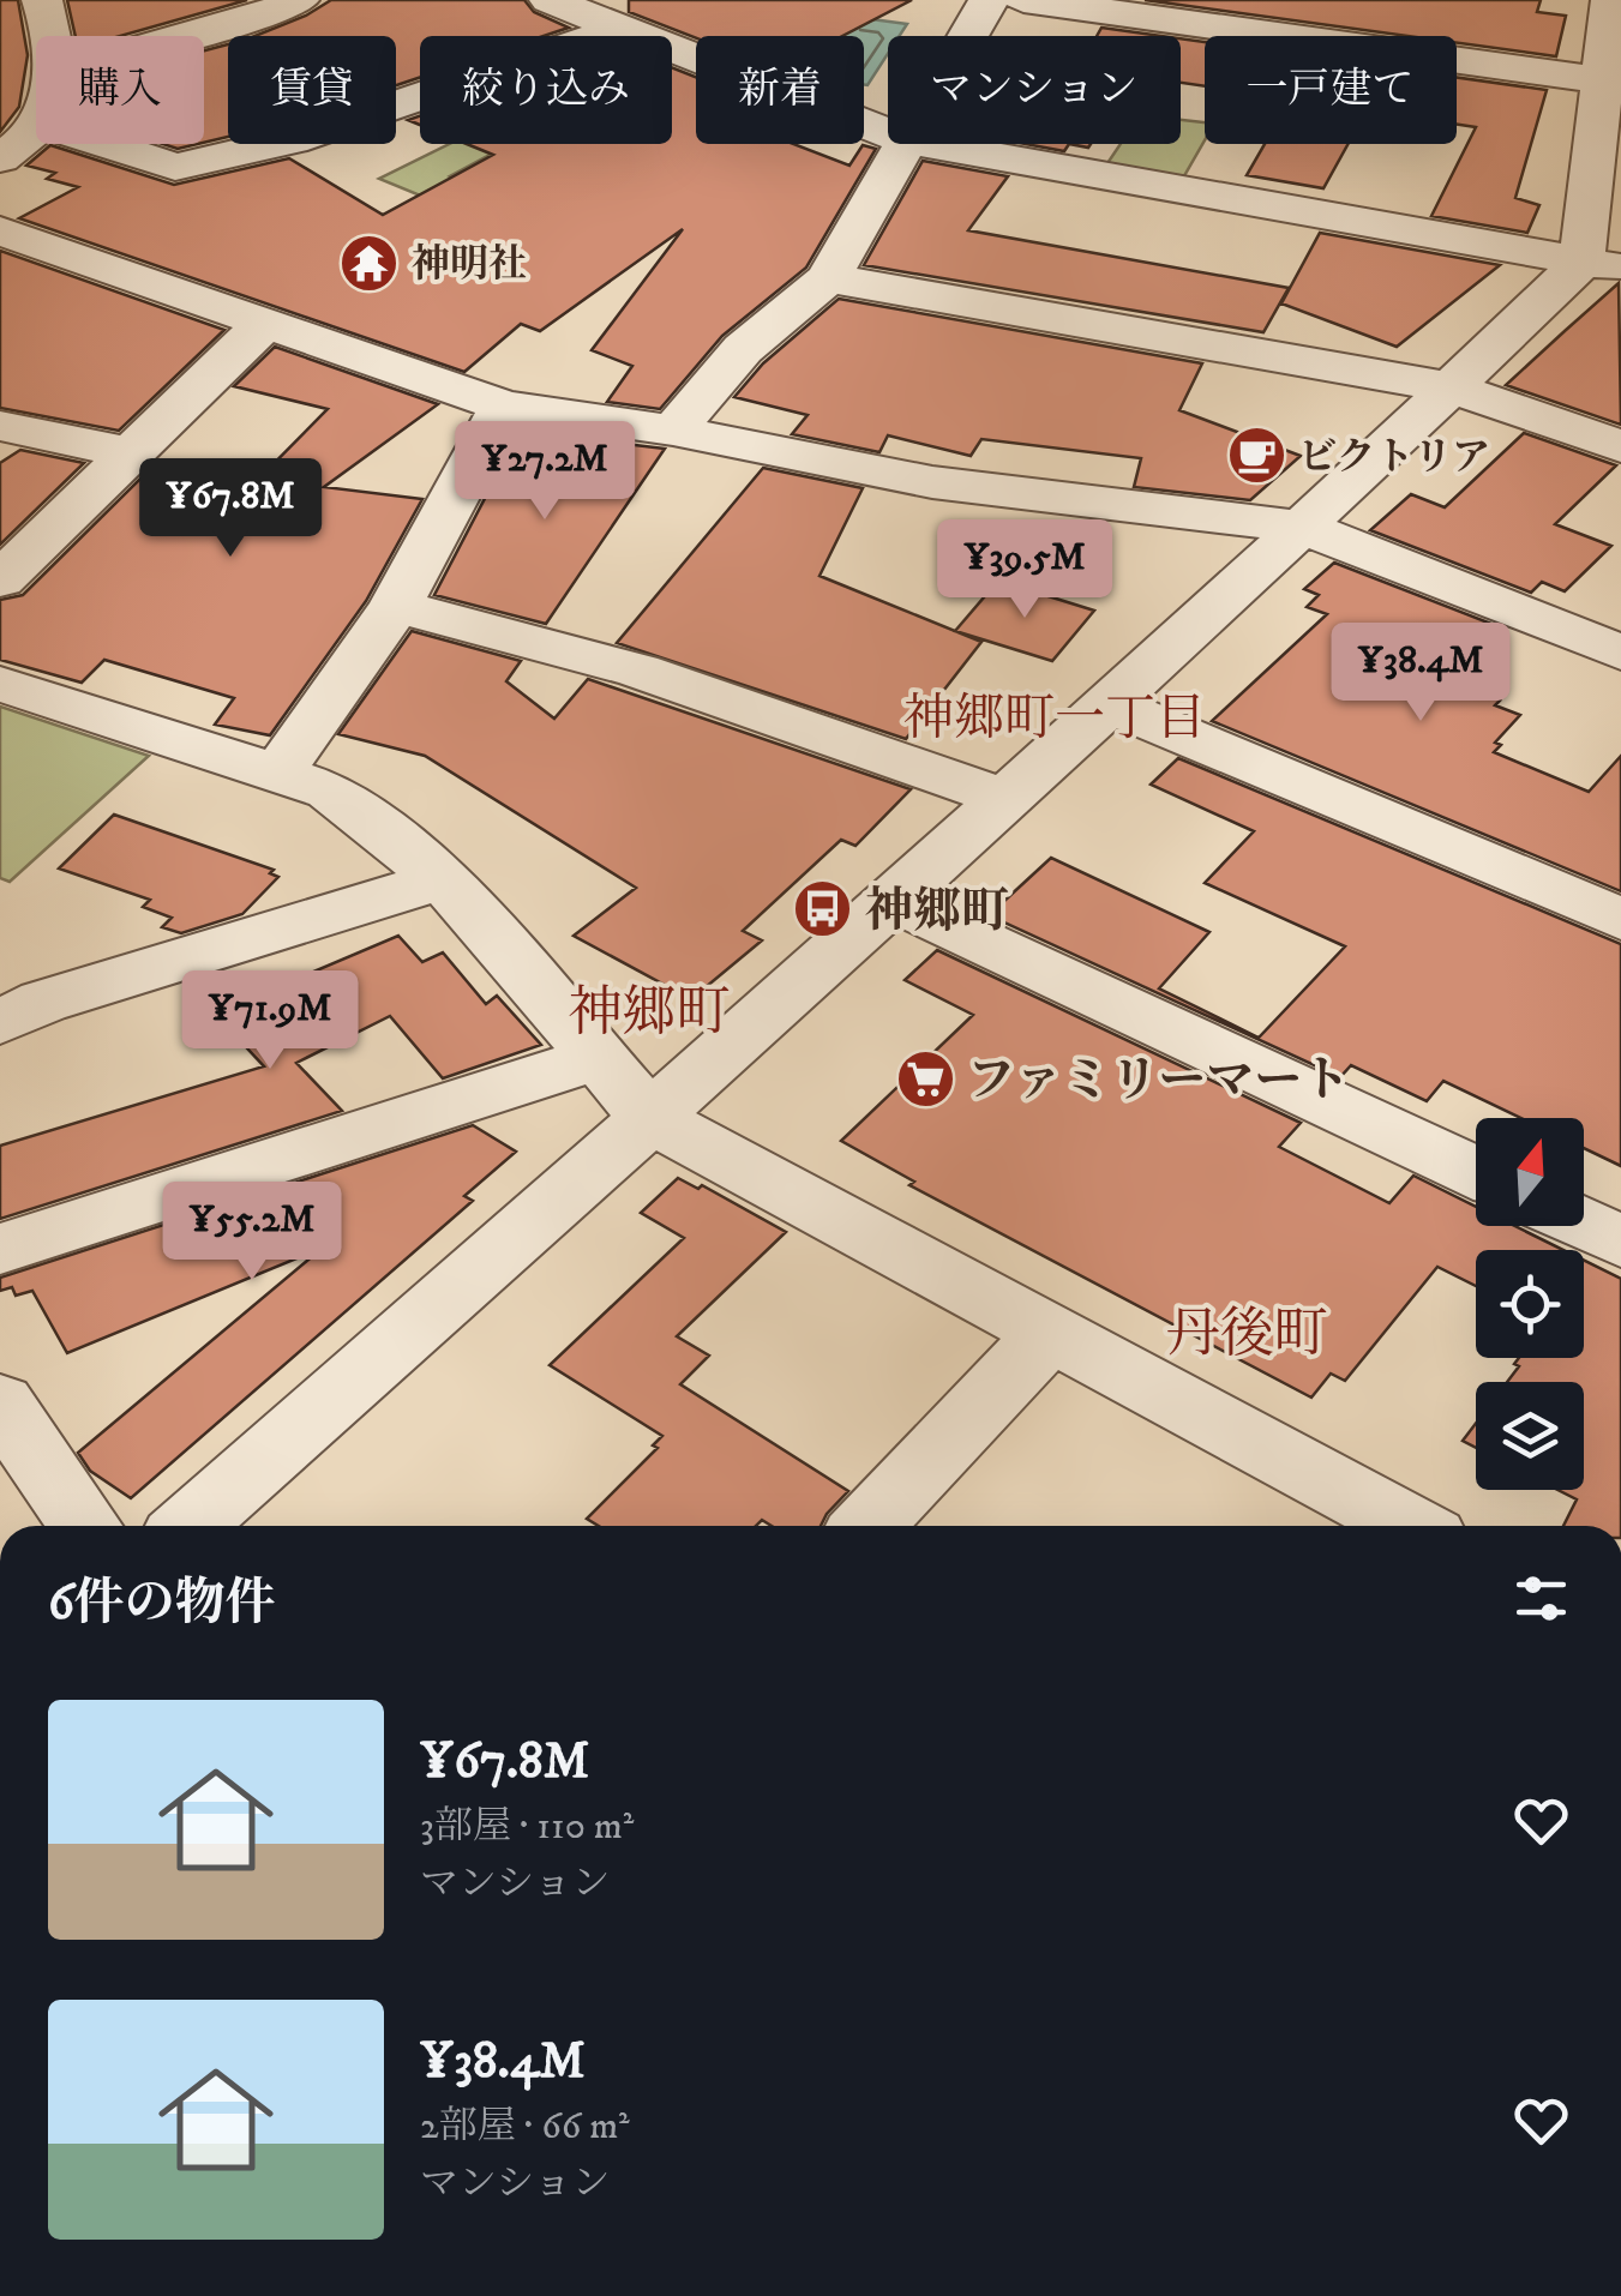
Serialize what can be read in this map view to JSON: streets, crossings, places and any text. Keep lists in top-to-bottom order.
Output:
{
  "districts": ["神郷町一丁目", "神郷町", "丹後町"],
  "places": {
    "temple": ["神明社"],
    "cafe": ["ビクトリア"],
    "bus stop": ["神郷町"],
    "supermarket": ["ファミリーマート"]
  },
  "north": "top",
  "page": {
    "chip": [
      "購入",
      "賃貸",
      "絞り込み",
      "新着",
      "マンション",
      "一戸建て"
    ],
    "price": [
      "¥27.2M",
      "¥67.8M",
      "¥39.5M",
      "¥38.4M",
      "¥71.9M",
      "¥55.2M"
    ],
    "heading": "6件の物件",
    "list": [
      {
        "name": "¥67.8M",
        "note": "3部屋 · 110 m² · マンション"
      },
      {
        "name": "¥38.4M",
        "note": "2部屋 · 66 m² · マンション"
      }
    ]
  }
}
